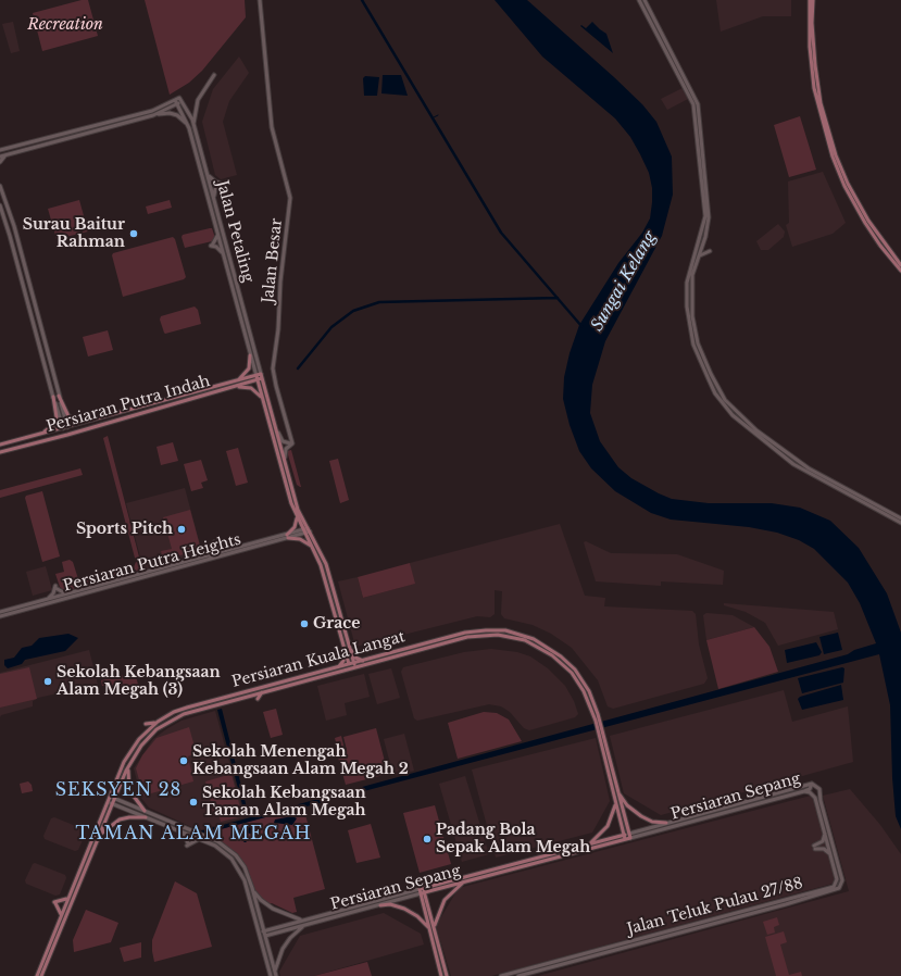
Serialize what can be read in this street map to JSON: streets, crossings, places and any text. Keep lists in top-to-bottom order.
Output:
{
  "streets": {
    "main road": [
      "Jalan Petaling",
      "Jalan Besar",
      "Persiaran Putra Indah",
      "Persiaran Putra Heights",
      "Persiaran Kuala Langat",
      "Persiaran Sepang",
      "Jalan Teluk Pulau 27/88"
    ]
  },
  "crossings": [
    ["Jalan Petaling", "Persiaran Putra Indah"],
    ["Persiaran Sepang", "Jalan Teluk Pulau 27/88"]
  ],
  "districts": ["SEKSYEN 28", "TAMAN ALAM MEGAH"],
  "water": ["Sungai Kelang"],
  "parks": ["Recreation"],
  "places": [
    "Surau Baitur Rahman",
    "Sports Pitch",
    "Grace",
    "Sekolah Kebangsaan Alam Megah (3)",
    "Sekolah Menengah Kebangsaan Alam Megah 2",
    "Sekolah Kebangsaan Taman Alam Megah",
    "Padang Bola Sepak Alam Megah"
  ]
}
